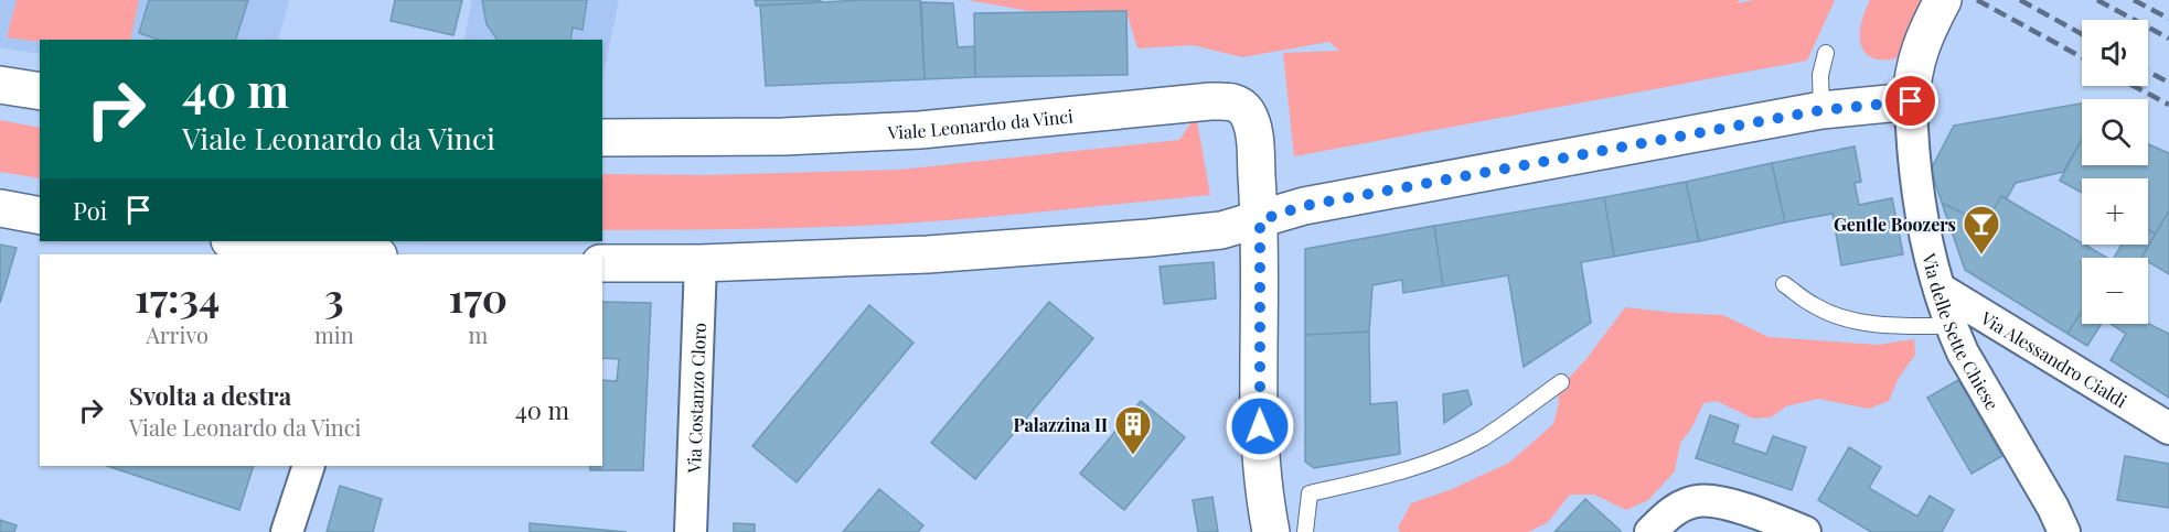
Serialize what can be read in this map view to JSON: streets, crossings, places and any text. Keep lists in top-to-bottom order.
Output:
{
  "streets": {
    "street": [
      "Viale Leonardo da Vinci",
      "Via delle Sette Chiese",
      "Via Alessandro Cialdi",
      "Via Costanzo Cloro"
    ]
  },
  "crossings": [
    ["Via delle Sette Chiese", "Via Alessandro Cialdi"]
  ],
  "places": {
    "bar": ["Gentle Boozers"],
    "building": ["Palazzina II"]
  },
  "page": {
    "map_buttons": ["+", "−"],
    "turn": ["40 m", "Viale Leonardo da Vinci"],
    "then": "Poi",
    "eta": [
      "17:34",
      "Arrivo",
      "3",
      "min",
      "170",
      "m"
    ],
    "list": [
      {
        "name": "Svolta a destra",
        "note": "Viale Leonardo da Vinci",
        "value": "40 m"
      }
    ]
  }
}
